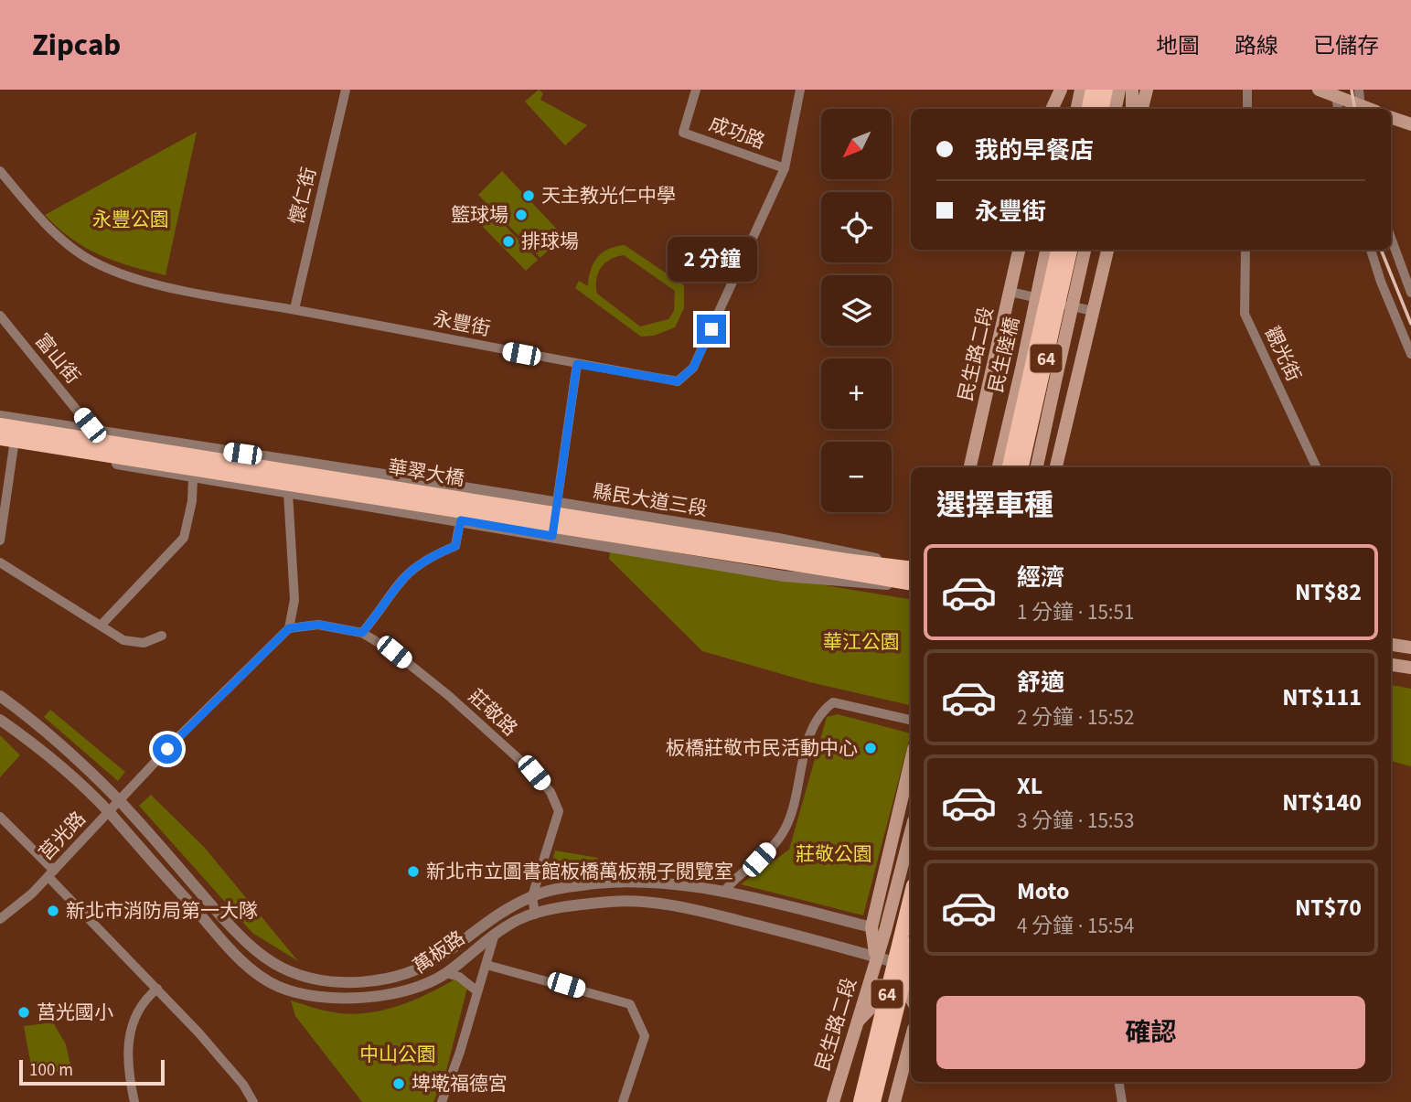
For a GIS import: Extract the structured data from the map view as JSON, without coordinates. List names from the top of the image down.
{
  "streets": {
    "highway": ["64", "華翠大橋"],
    "main road": ["民生路二段", "民生陸橋"],
    "street": [
      "成功路",
      "懷仁街",
      "永豐街",
      "觀光街",
      "富山街",
      "縣民大道三段",
      "莊敬路",
      "莒光路",
      "萬板路"
    ]
  },
  "crossings": [
    ["成功路", "永豐街"],
    ["懷仁街", "永豐街"],
    ["民生路二段", "萬板路"],
    ["富山街", "縣民大道三段"],
    ["莊敬路", "莒光路"],
    ["莊敬路", "萬板路"],
    ["莒光路", "萬板路"]
  ],
  "parks": [
    "永豐公園",
    "華江公園",
    "莊敬公園",
    "中山公園"
  ],
  "places": [
    "天主教光仁中學",
    "籃球場",
    "排球場",
    "板橋莊敬市民活動中心",
    "新北市立圖書館板橋萬板親子閱覽室",
    "新北市消防局第一大隊",
    "莒光國小",
    "埤墘福德宮"
  ],
  "scale_bar": "100 m",
  "north": "bottom left",
  "page": {
    "header": "Zipcab",
    "nav": ["地圖", "路線", "已儲存"],
    "map_buttons": ["+", "−"],
    "banner": ["我的早餐店", "永豐街"],
    "bubble": "2 分鐘",
    "heading": "選擇車種",
    "list": [
      {
        "name": "經濟",
        "note": "1 分鐘 · 15:51",
        "value": "NT$82"
      },
      {
        "name": "舒適",
        "note": "2 分鐘 · 15:52",
        "value": "NT$111"
      },
      {
        "name": "XL",
        "note": "3 分鐘 · 15:53",
        "value": "NT$140"
      },
      {
        "name": "Moto",
        "note": "4 分鐘 · 15:54",
        "value": "NT$70"
      }
    ],
    "buttons": "確認",
    "scale": "100 m"
  }
}
